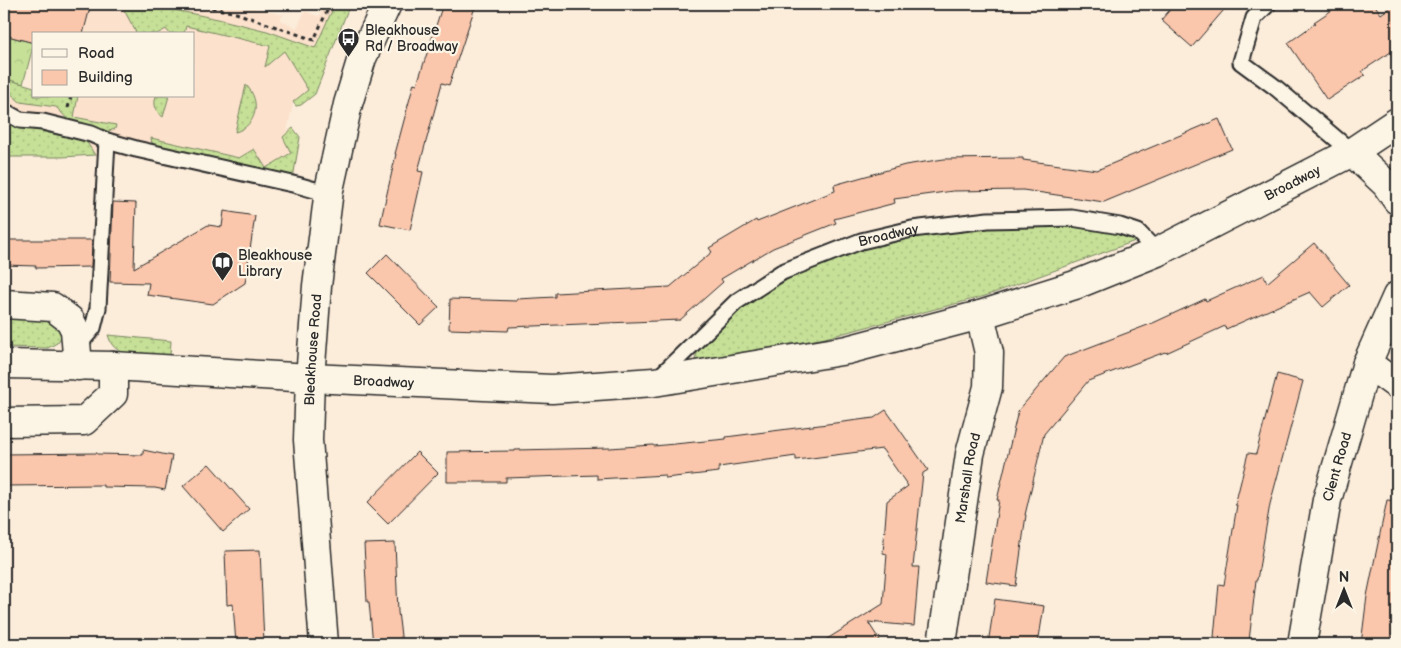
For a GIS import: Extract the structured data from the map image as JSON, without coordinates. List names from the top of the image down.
{
  "streets": {
    "street": [
      "Broadway",
      "Bleakhouse Road",
      "Clent Road",
      "Marshall Road"
    ]
  },
  "crossings": [
    ["Broadway", "Bleakhouse Road"],
    ["Broadway", "Marshall Road"]
  ],
  "places": {
    "bus stop": ["Bleakhouse Rd / Broadway"],
    "library": ["Bleakhouse Library"]
  },
  "legend": ["Road", "Building"],
  "north": "top"
}
